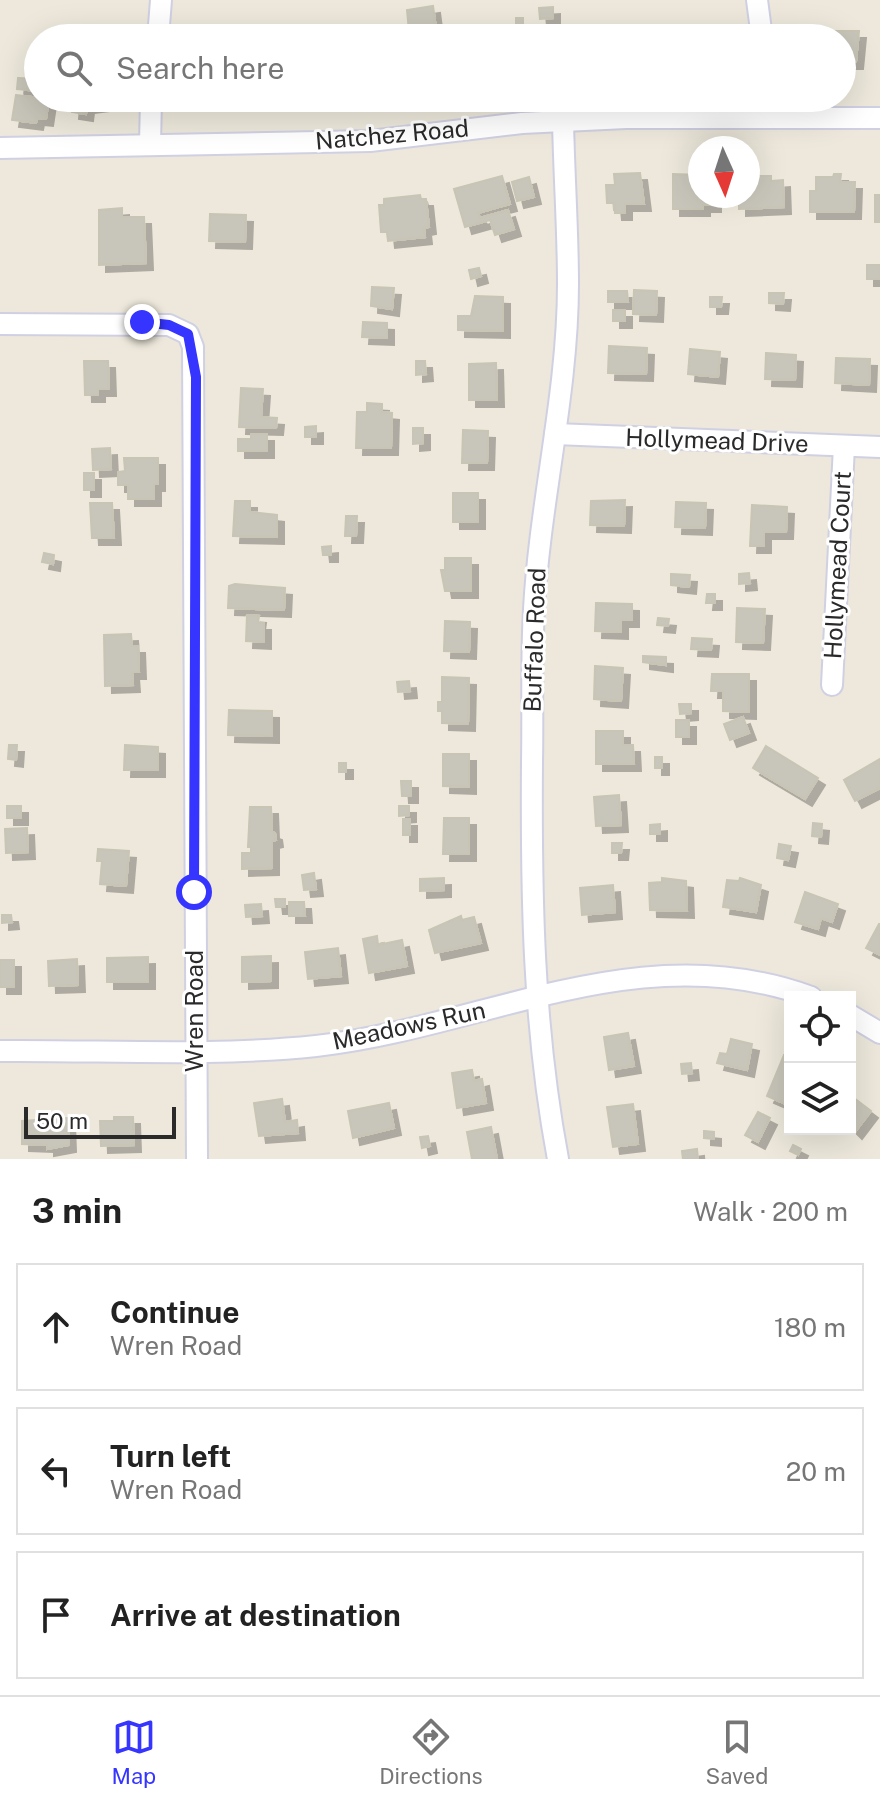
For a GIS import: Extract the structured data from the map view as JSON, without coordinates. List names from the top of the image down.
{
  "streets": {
    "street": [
      "Natchez Road",
      "Hollymead Drive",
      "Hollymead Court",
      "Buffalo Road",
      "Wren Road",
      "Meadows Run"
    ]
  },
  "crossings": [
    ["Natchez Road", "Buffalo Road"],
    ["Hollymead Drive", "Hollymead Court"],
    ["Hollymead Drive", "Buffalo Road"],
    ["Buffalo Road", "Meadows Run"],
    ["Wren Road", "Meadows Run"]
  ],
  "scale_bar": "50 m",
  "north": "bottom",
  "page": {
    "search": "Search here",
    "scale": "50 m",
    "heading": ["3 min", "Walk · 200 m"],
    "list": [
      ["Continue", "Wren Road", "180 m"],
      ["Turn left", "Wren Road", "20 m"],
      "Arrive at destination"
    ],
    "nav": ["Map", "Directions", "Saved"]
  }
}
